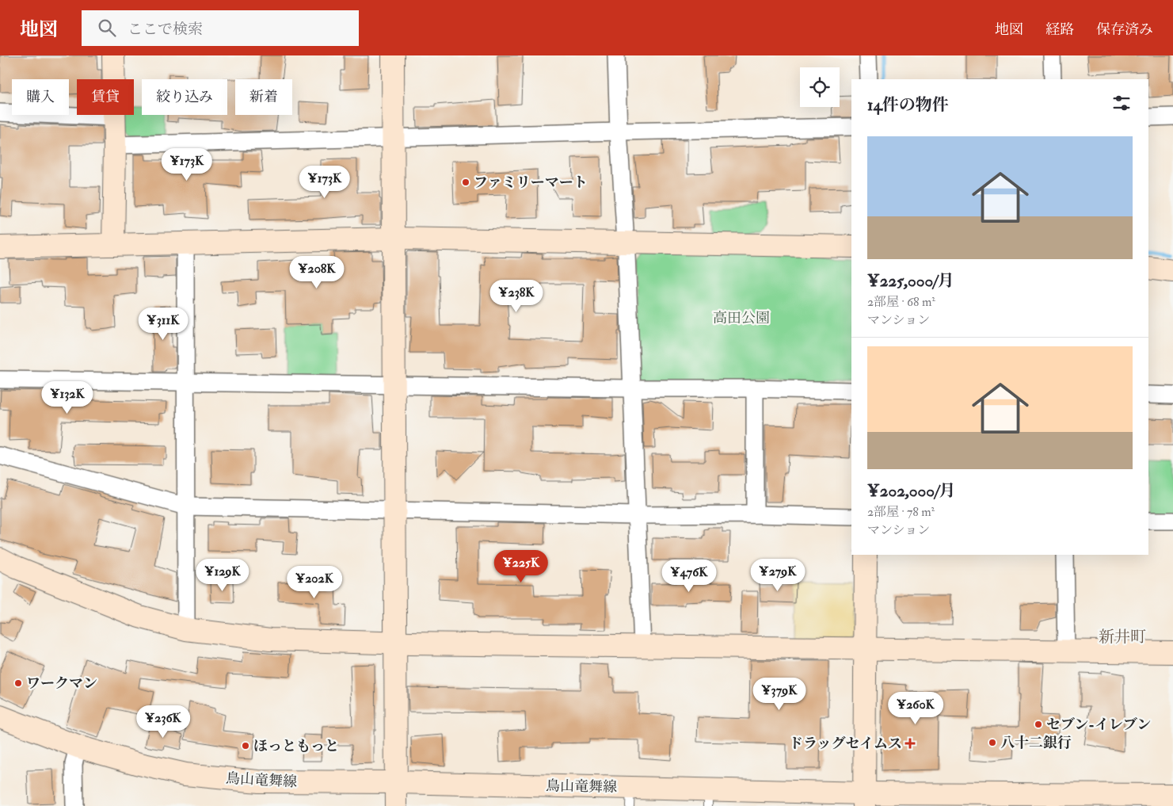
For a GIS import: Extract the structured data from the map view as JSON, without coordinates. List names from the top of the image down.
{
  "streets": {
    "street": ["鳥山竜舞線"]
  },
  "districts": ["新井町"],
  "parks": ["高田公園"],
  "places": {
    "other": [
      "ファミリーマート",
      "ワークマン",
      "セブン-イレブン",
      "八十二銀行",
      "ほっともっと"
    ],
    "health": ["ドラッグセイムス"]
  },
  "page": {
    "header": "地図",
    "search": "ここで検索",
    "nav": ["地図", "経路", "保存済み"],
    "chip": [
      "購入",
      "賃貸",
      "絞り込み",
      "新着"
    ],
    "heading": "14件の物件",
    "list": [
      {
        "name": "¥225,000/月",
        "note": "2部屋 · 68 m² · マンション"
      },
      {
        "name": "¥202,000/月",
        "note": "2部屋 · 78 m² · マンション"
      }
    ],
    "price": [
      "¥173K",
      "¥173K",
      "¥208K",
      "¥238K",
      "¥311K",
      "¥132K",
      "¥225K",
      "¥129K",
      "¥279K",
      "¥476K",
      "¥202K",
      "¥379K",
      "¥260K",
      "¥236K"
    ]
  }
}
